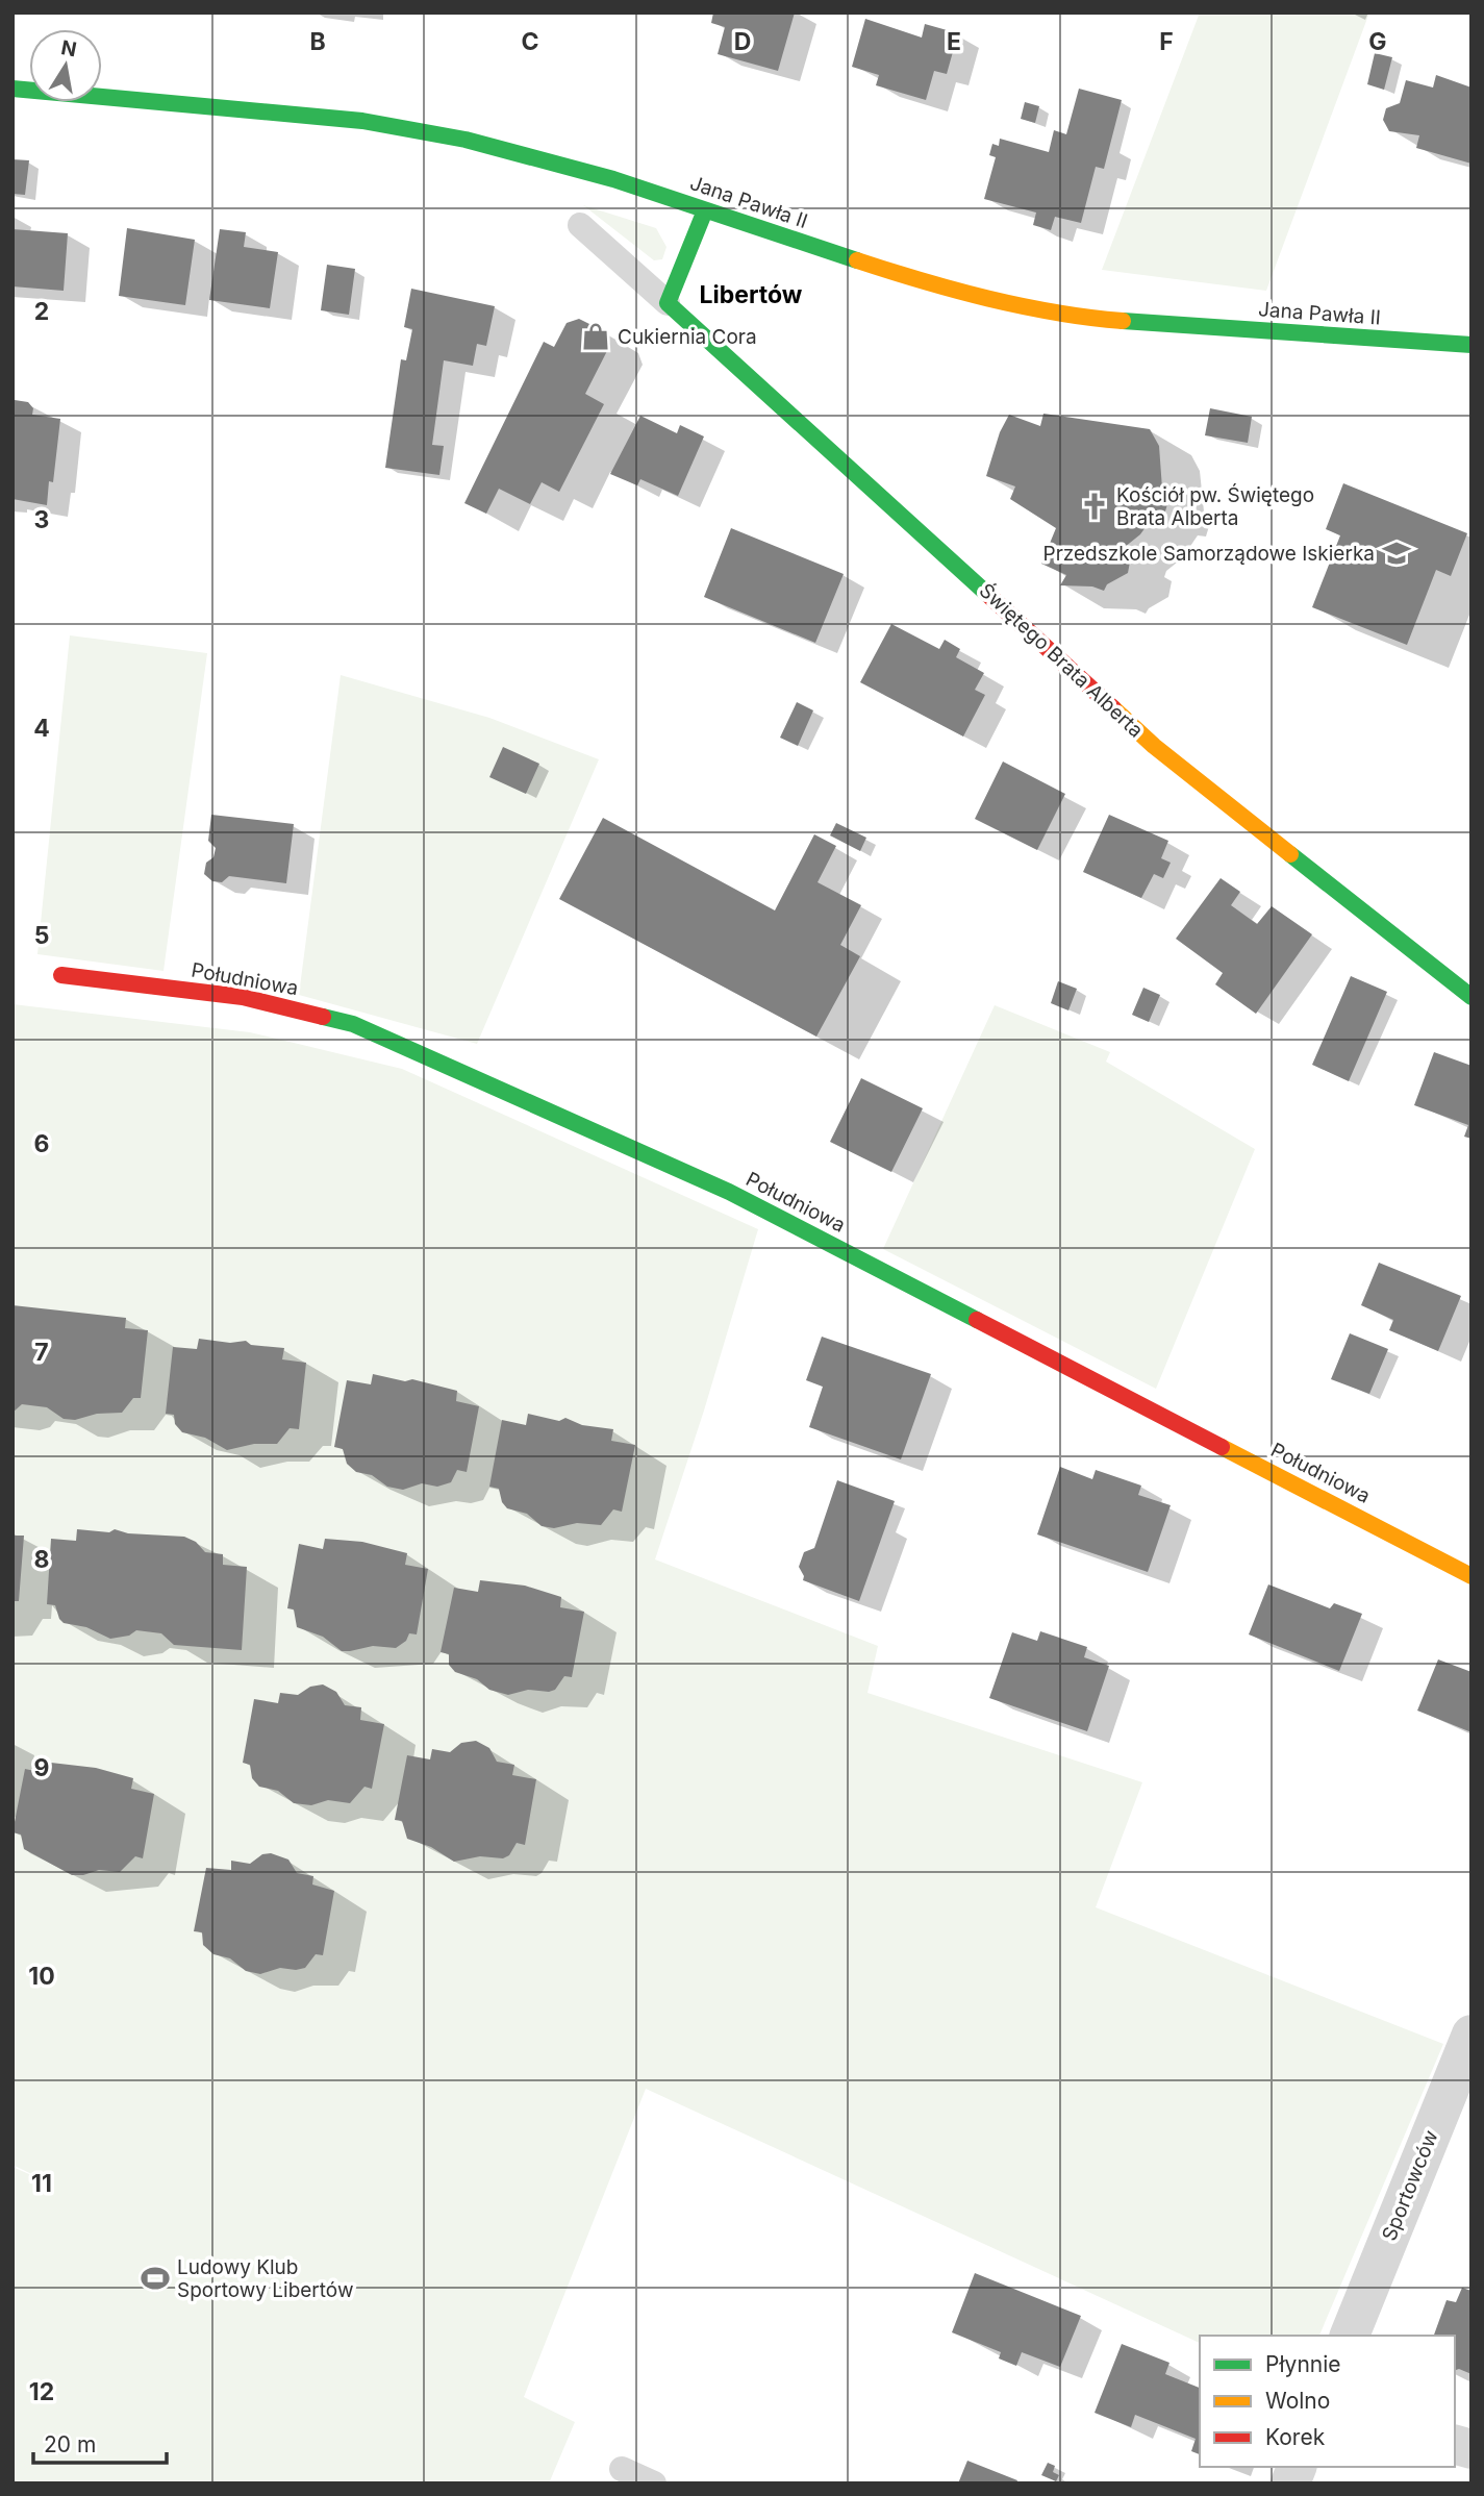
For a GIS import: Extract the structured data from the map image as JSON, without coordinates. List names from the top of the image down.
{
  "streets": {
    "street": [
      "Jana Pawła II",
      "Świętego Brata Alberta",
      "Południowa",
      "Sportowców"
    ]
  },
  "districts": ["Libertów"],
  "places": {
    "shop": ["Cukiernia Cora"],
    "church": ["Kościół pw. Świętego Brata Alberta"],
    "school or university": ["Przedszkole Samorządowe Iskierka"],
    "sports": ["Ludowy Klub Sportowy Libertów"]
  },
  "legend": ["Płynnie", "Wolno", "Korek"],
  "scale_bar": "20 m",
  "north": "top",
  "grid": {
    "columns": [
      "B",
      "C",
      "D",
      "E",
      "F",
      "G"
    ],
    "rows": [
      "2",
      "3",
      "4",
      "5",
      "6",
      "7",
      "8",
      "9",
      "10",
      "11",
      "12"
    ]
  }
}
